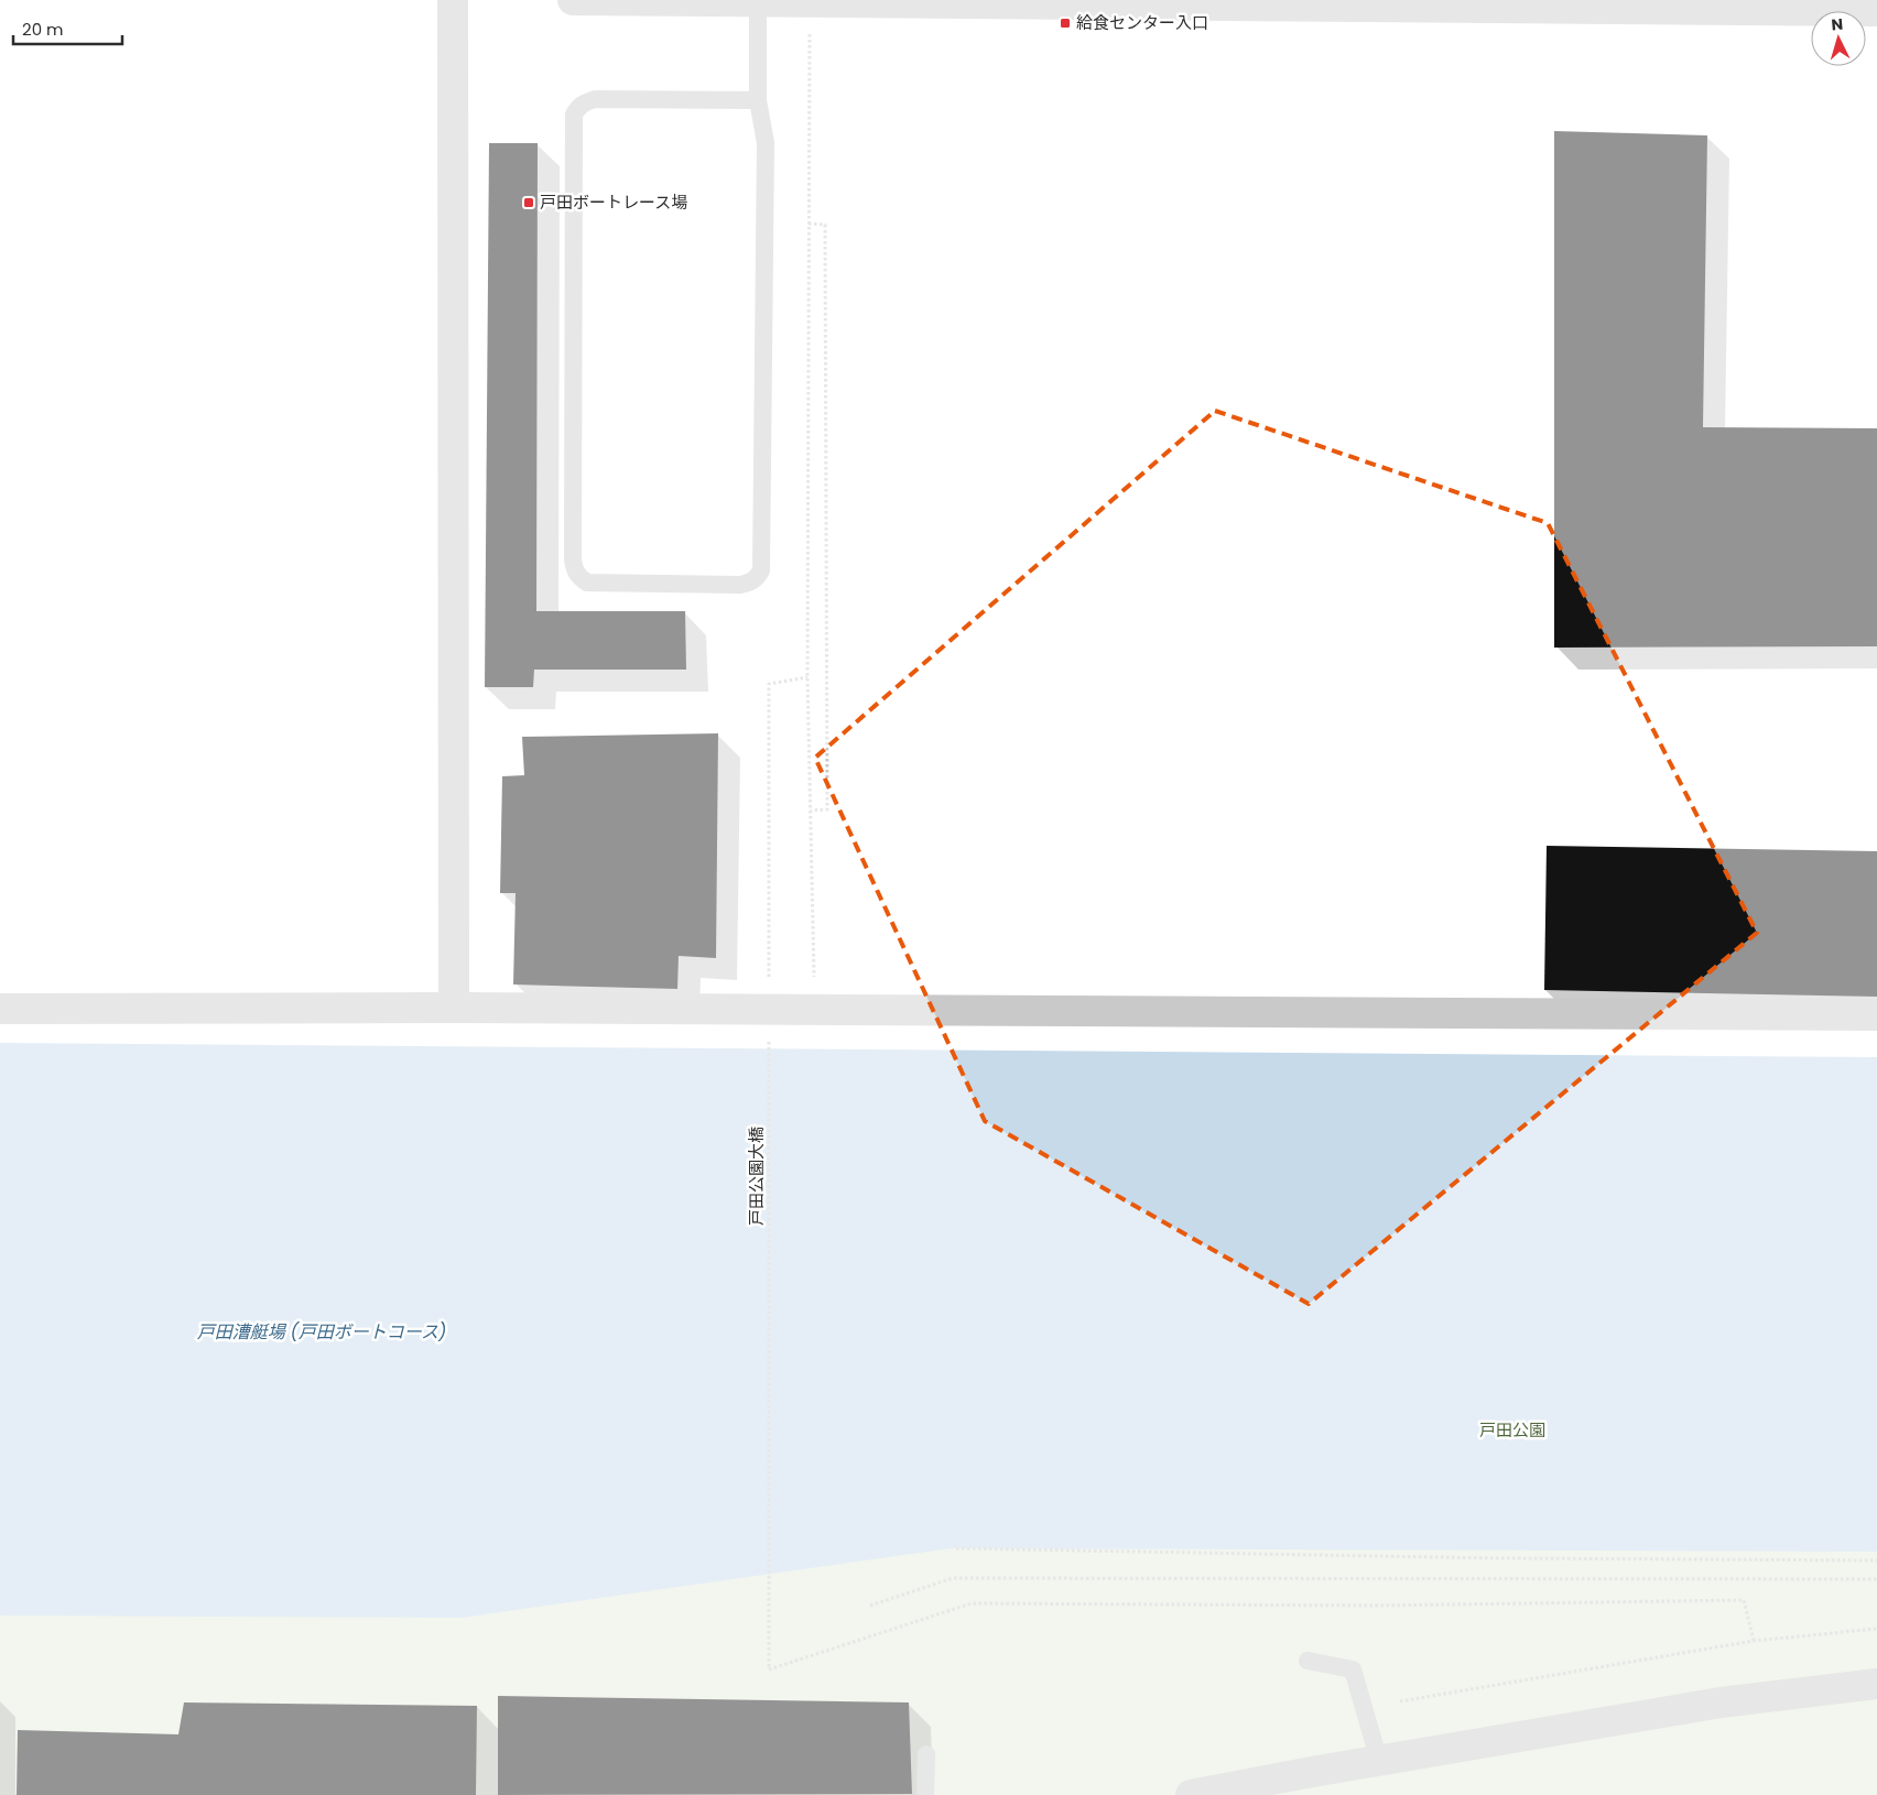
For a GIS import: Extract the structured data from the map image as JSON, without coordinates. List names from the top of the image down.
{
  "streets": {
    "path": ["戸田公園大橋"]
  },
  "water": ["戸田漕艇場 (戸田ボートコース)"],
  "parks": ["戸田公園"],
  "places": {
    "transit": ["給食センター入口", "戸田ボートレース場"]
  },
  "scale_bar": "20 m",
  "north": "top"
}
